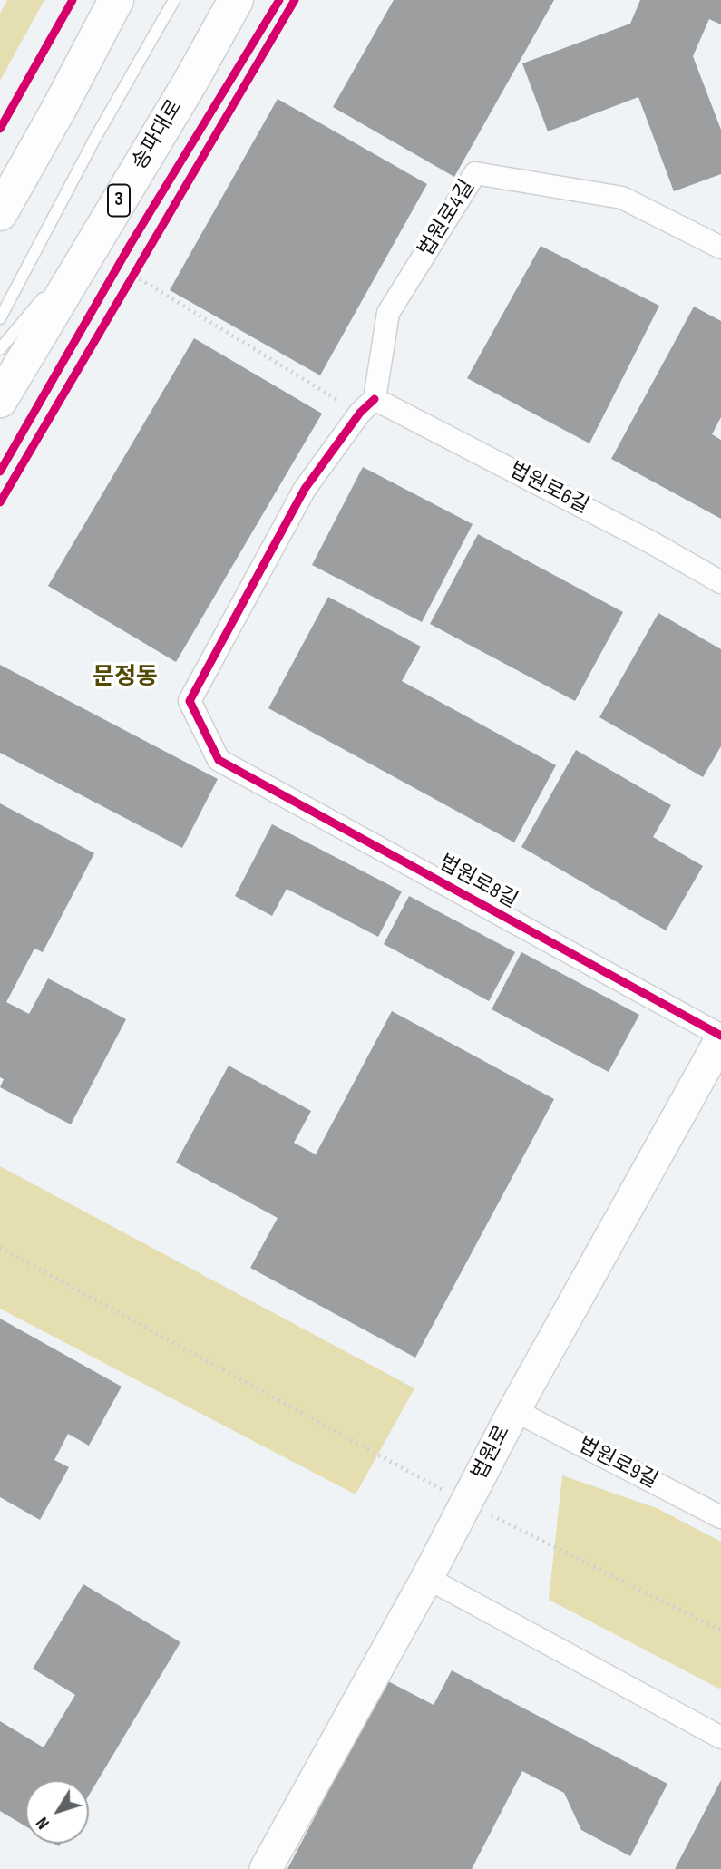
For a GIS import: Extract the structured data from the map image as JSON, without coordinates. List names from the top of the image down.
{
  "streets": {
    "main road": ["송파대로", "3"],
    "street": [
      "법원로4길",
      "법원로6길",
      "법원로8길",
      "법원로",
      "법원로9길"
    ]
  },
  "crossings": [
    ["법원로4길", "법원로6길"],
    ["법원로4길", "법원로8길"],
    ["법원로6길", "법원로8길"],
    ["법원로8길", "법원로"],
    ["법원로", "법원로9길"]
  ],
  "districts": ["문정동"],
  "north": "bottom left"
}
